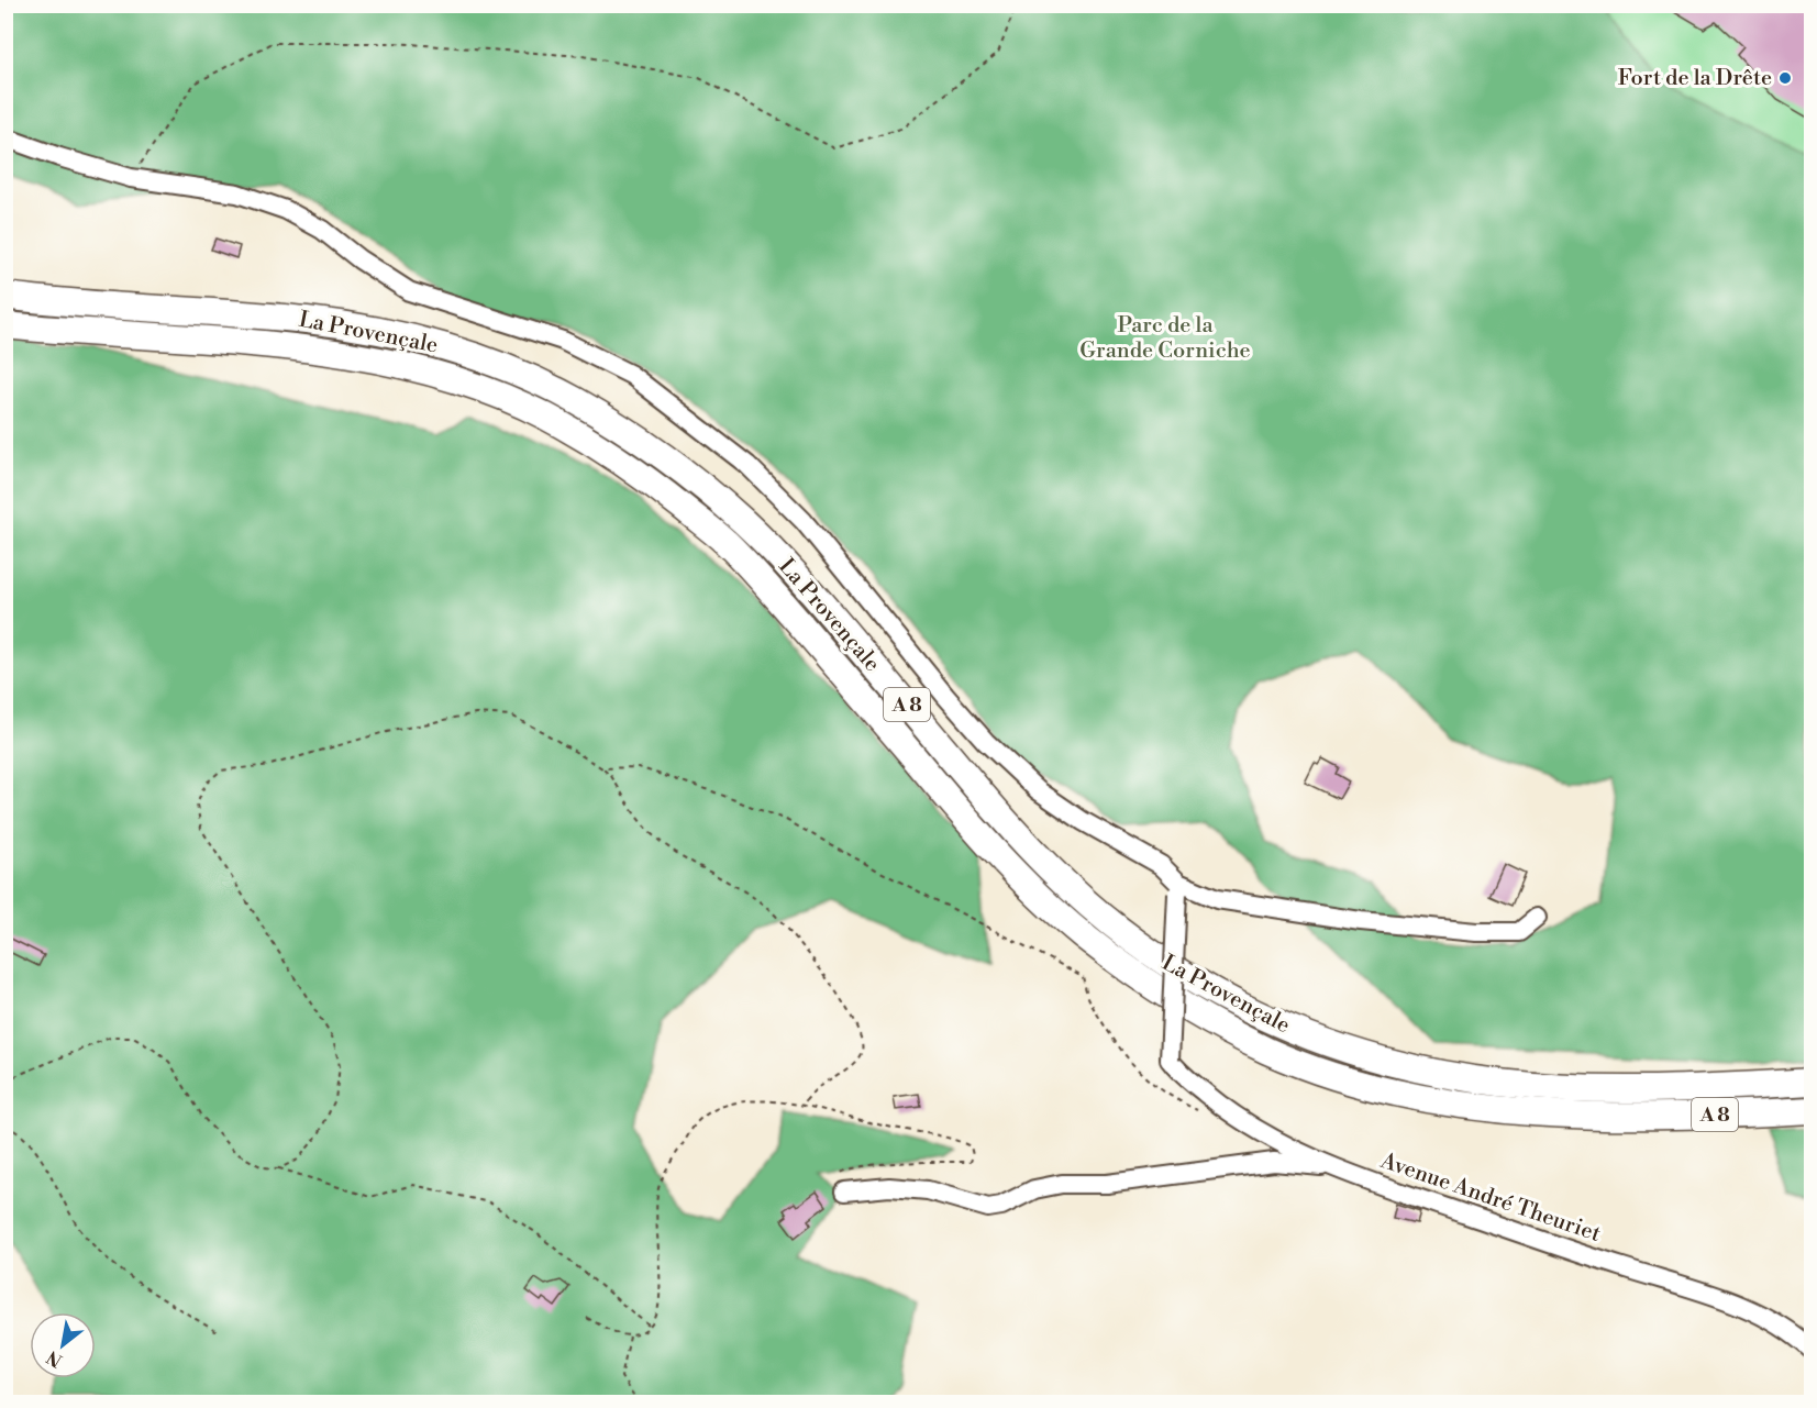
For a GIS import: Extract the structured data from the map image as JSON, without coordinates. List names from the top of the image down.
{
  "streets": {
    "highway": ["La Provençale", "A 8"],
    "street": ["Avenue André Theuriet"]
  },
  "parks": ["Parc de la Grande Corniche"],
  "places": ["Fort de la Drête"],
  "north": "bottom left"
}
